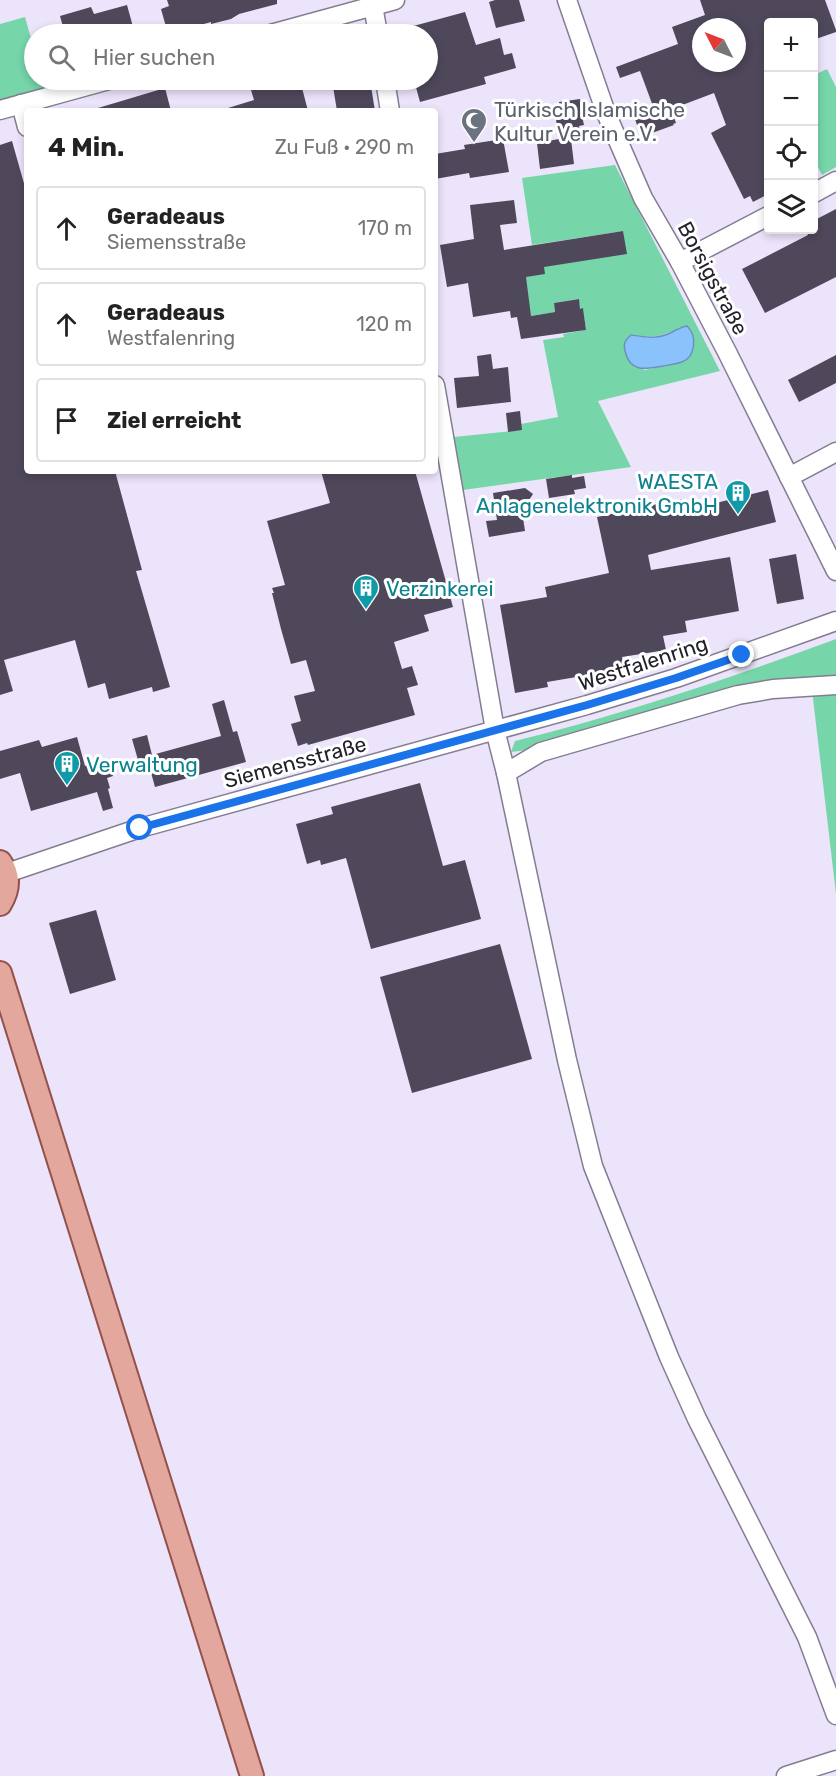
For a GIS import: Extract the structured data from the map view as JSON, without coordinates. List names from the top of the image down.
{
  "streets": {
    "street": ["Borsigstraße", "Westfalenring", "Siemensstraße"]
  },
  "crossings": [
    ["Westfalenring", "Siemensstraße"]
  ],
  "places": {
    "mosque": ["Türkisch Islamische Kultur Verein e.V."],
    "building": ["WAESTA Anlagenelektronik GmbH", "Verzinkerei", "Verwaltung"]
  },
  "north": "top left",
  "page": {
    "map_buttons": ["+", "−"],
    "search": "Hier suchen",
    "heading": ["4 Min.", "Zu Fuß · 290 m"],
    "list": [
      ["Geradeaus", "Siemensstraße", "170 m"],
      ["Geradeaus", "Westfalenring", "120 m"],
      "Ziel erreicht"
    ]
  }
}
